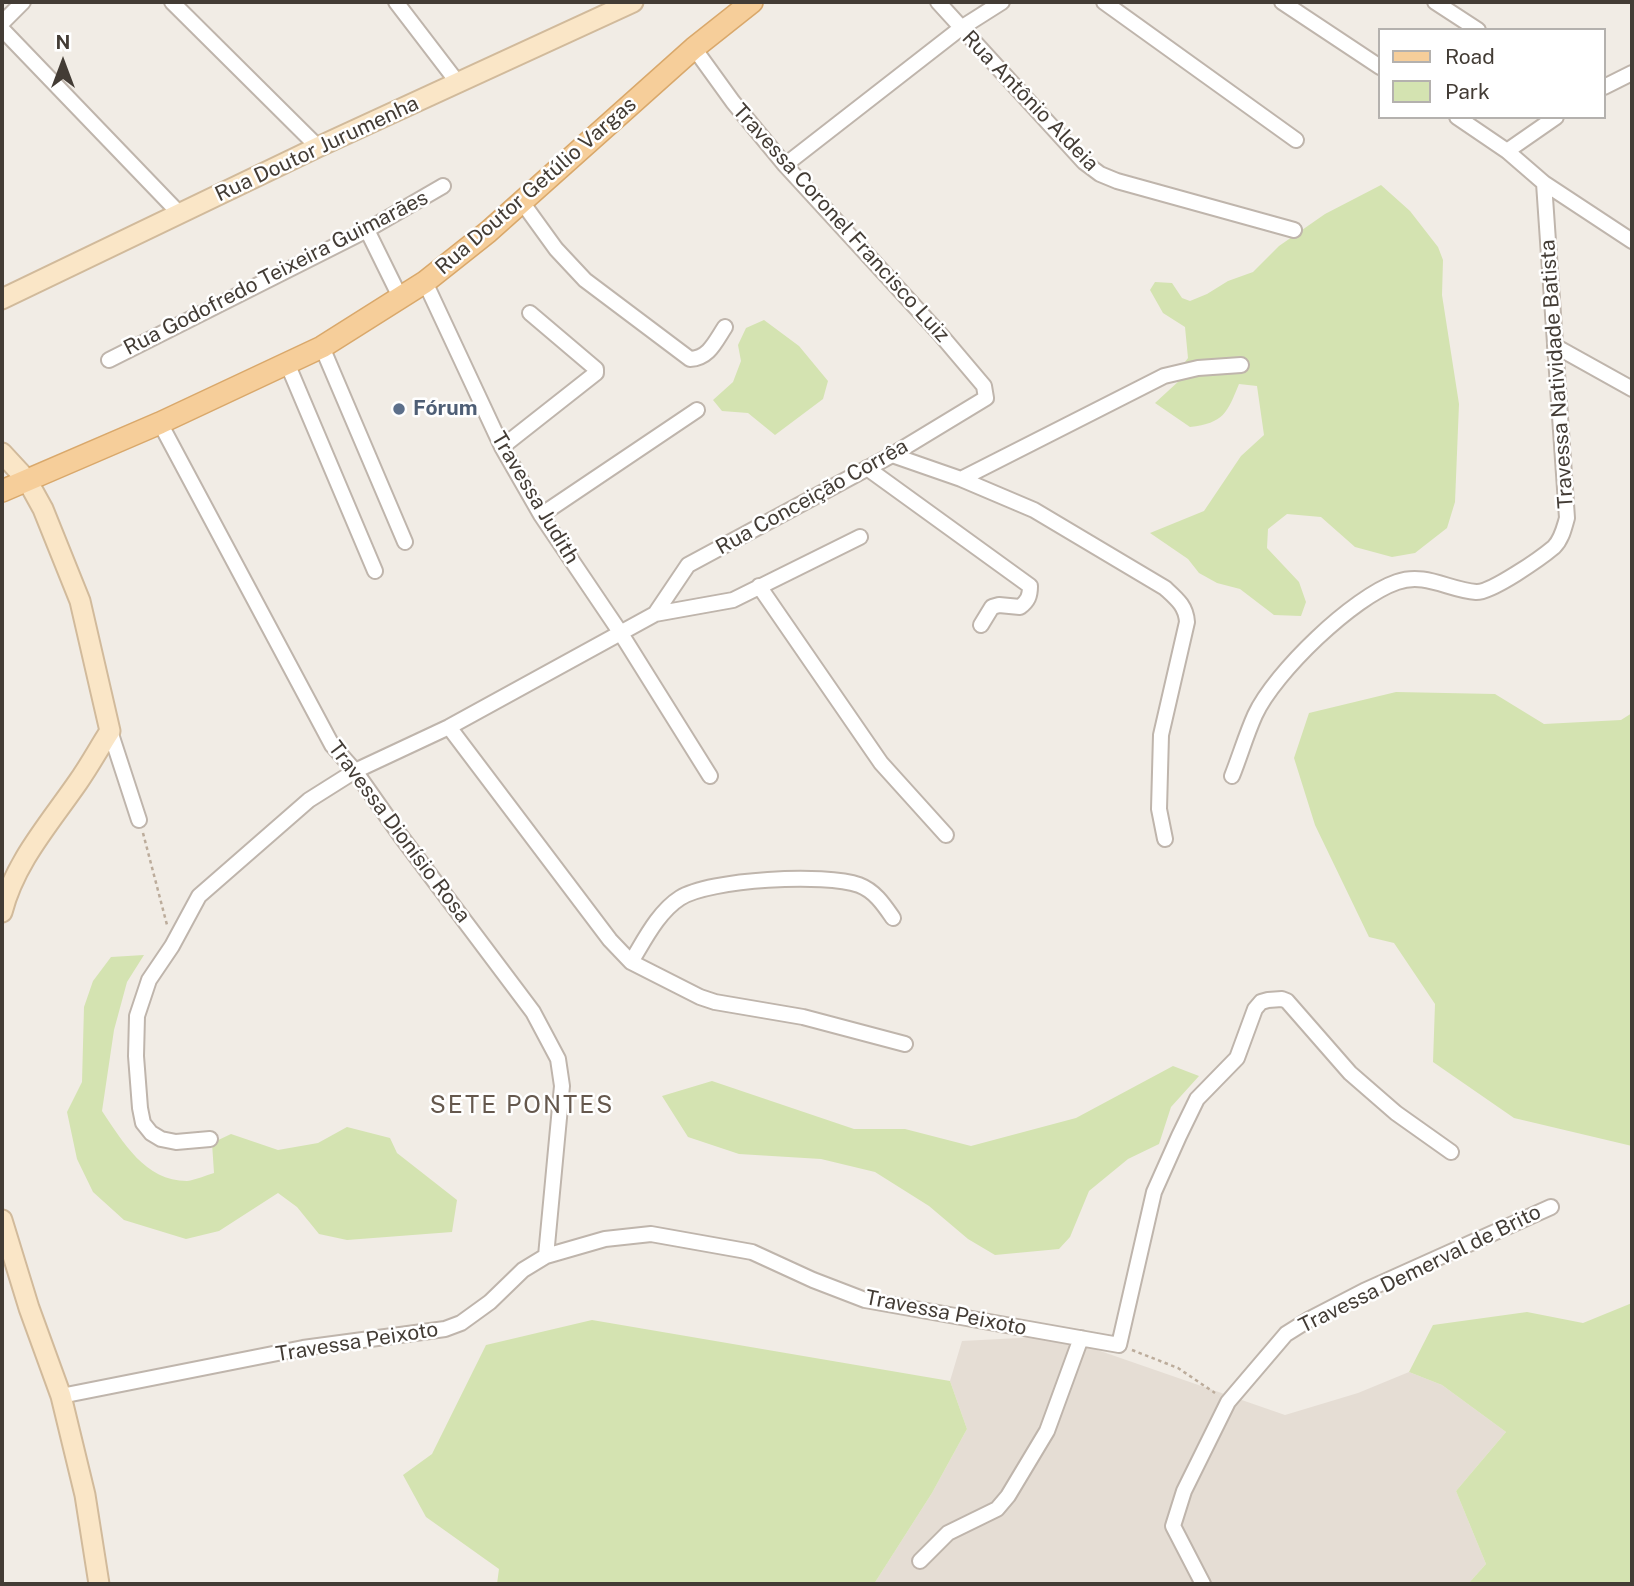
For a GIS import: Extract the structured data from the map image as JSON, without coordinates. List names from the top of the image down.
{
  "streets": {
    "main road": ["Rua Doutor Getúlio Vargas"],
    "street": [
      "Rua Antônio Aldeia",
      "Rua Doutor Jurumenha",
      "Travessa Coronel Francisco Luiz",
      "Rua Godofredo Teixeira Guimarães",
      "Travessa Natividade Batista",
      "Rua Conceição Corrêa",
      "Travessa Judith",
      "Travessa Dionísio Rosa",
      "Travessa Demerval de Brito",
      "Travessa Peixoto"
    ]
  },
  "crossings": [
    ["Rua Doutor Getúlio Vargas", "Travessa Coronel Francisco Luiz"],
    ["Rua Doutor Getúlio Vargas", "Travessa Judith"],
    ["Rua Doutor Getúlio Vargas", "Travessa Dionísio Rosa"],
    ["Travessa Coronel Francisco Luiz", "Rua Conceição Corrêa"],
    ["Rua Conceição Corrêa", "Travessa Judith"],
    ["Rua Conceição Corrêa", "Travessa Dionísio Rosa"],
    ["Travessa Dionísio Rosa", "Travessa Peixoto"]
  ],
  "districts": ["SETE PONTES"],
  "places": ["Fórum"],
  "legend": ["Road", "Park"],
  "north": "top"
}
